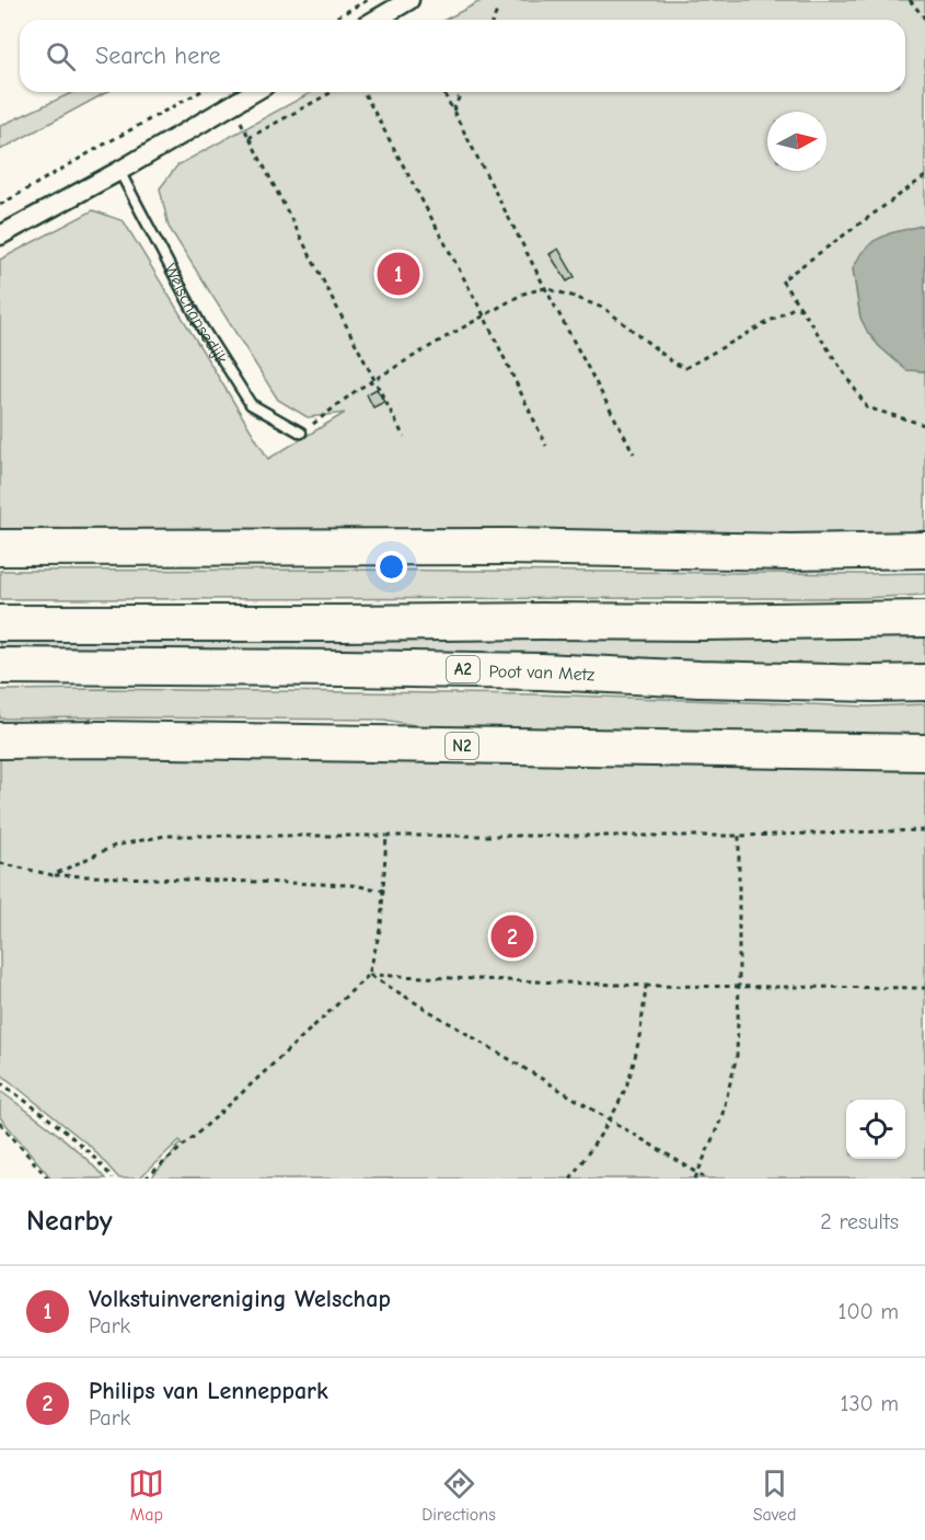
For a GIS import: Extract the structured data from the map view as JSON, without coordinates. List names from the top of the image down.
{
  "streets": {
    "highway": ["A2", "Poot van Metz", "N2"],
    "lane": ["Welschapsedijk"]
  },
  "north": "right",
  "page": {
    "search": "Search here",
    "pins": ["1", "2"],
    "heading": ["Nearby", "2 results"],
    "list": [
      {
        "mark": "1",
        "name": "Volkstuinvereniging Welschap",
        "note": "Park",
        "value": "100 m"
      },
      {
        "mark": "2",
        "name": "Philips van Lenneppark",
        "note": "Park",
        "value": "130 m"
      }
    ],
    "nav": ["Map", "Directions", "Saved"]
  }
}
